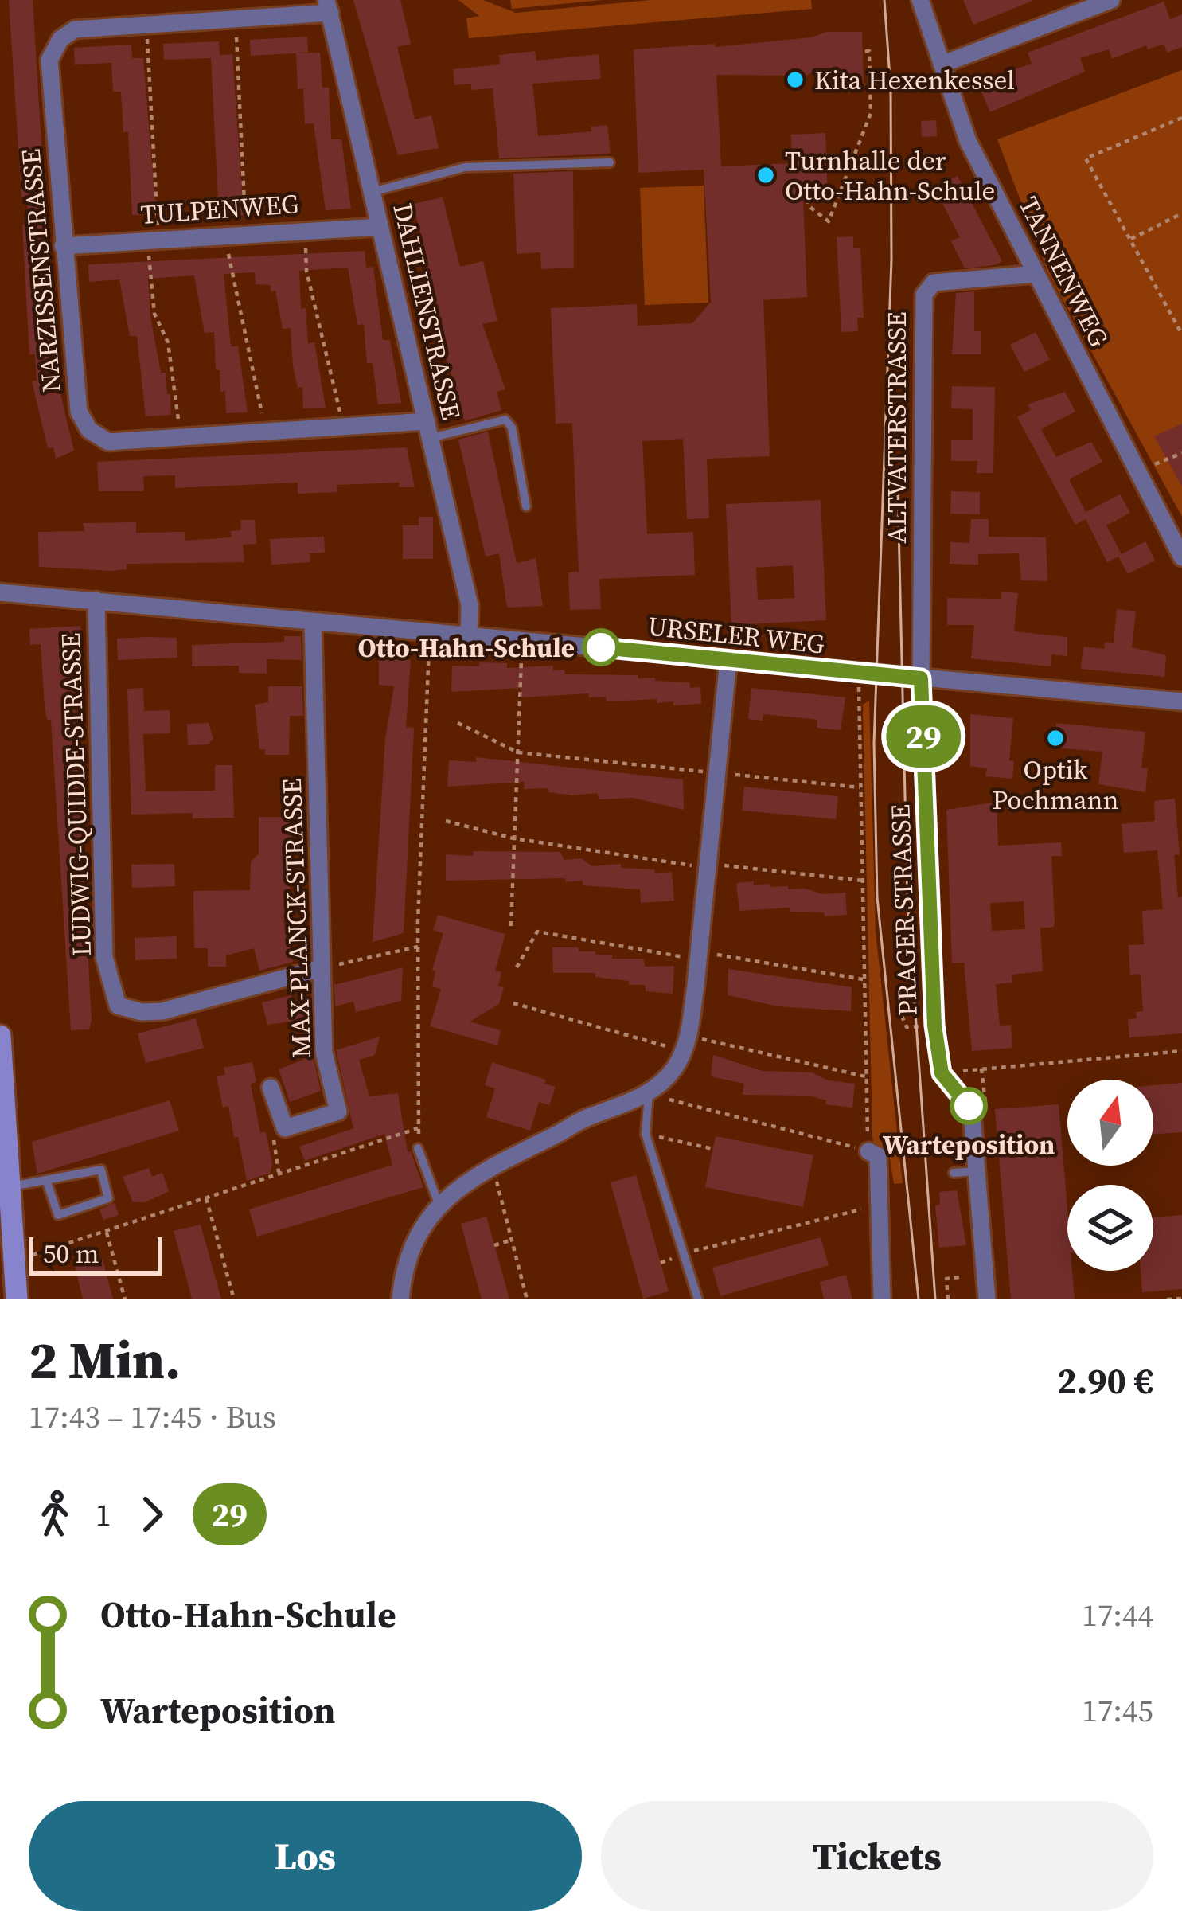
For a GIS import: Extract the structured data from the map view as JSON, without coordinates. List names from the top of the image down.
{
  "streets": {
    "street": [
      "TULPENWEG",
      "NARZISSENSTRASSE",
      "TANNENWEG",
      "DAHLIENSTRASSE",
      "ALTVATERSTRASSE",
      "URSELER WEG",
      "LUDWIG-QUIDDE-STRASSE",
      "PRAGER STRASSE",
      "MAX-PLANCK-STRASSE"
    ]
  },
  "crossings": [
    ["TULPENWEG", "NARZISSENSTRASSE"],
    ["TULPENWEG", "DAHLIENSTRASSE"],
    ["NARZISSENSTRASSE", "DAHLIENSTRASSE"],
    ["TANNENWEG", "ALTVATERSTRASSE"],
    ["DAHLIENSTRASSE", "URSELER WEG"],
    ["ALTVATERSTRASSE", "URSELER WEG"],
    ["ALTVATERSTRASSE", "PRAGER STRASSE"],
    ["URSELER WEG", "LUDWIG-QUIDDE-STRASSE"],
    ["URSELER WEG", "PRAGER STRASSE"],
    ["URSELER WEG", "MAX-PLANCK-STRASSE"],
    ["LUDWIG-QUIDDE-STRASSE", "MAX-PLANCK-STRASSE"]
  ],
  "places": [
    "Kita Hexenkessel",
    "Turnhalle der Otto-Hahn-Schule",
    "Otto-Hahn-Schule",
    "Optik Pochmann",
    "Warteposition"
  ],
  "lines": ["bus line 29"],
  "scale_bar": "50 m",
  "north": "top",
  "page": {
    "on_map": "29",
    "scale": "50 m",
    "heading": ["2 Min.", "17:43 – 17:45 · Bus", "2.90 €"],
    "legs": ["1", "29"],
    "list": [
      {
        "name": "Otto-Hahn-Schule",
        "value": "17:44"
      },
      {
        "name": "Warteposition",
        "value": "17:45"
      }
    ],
    "buttons": ["Los", "Tickets"]
  }
}
